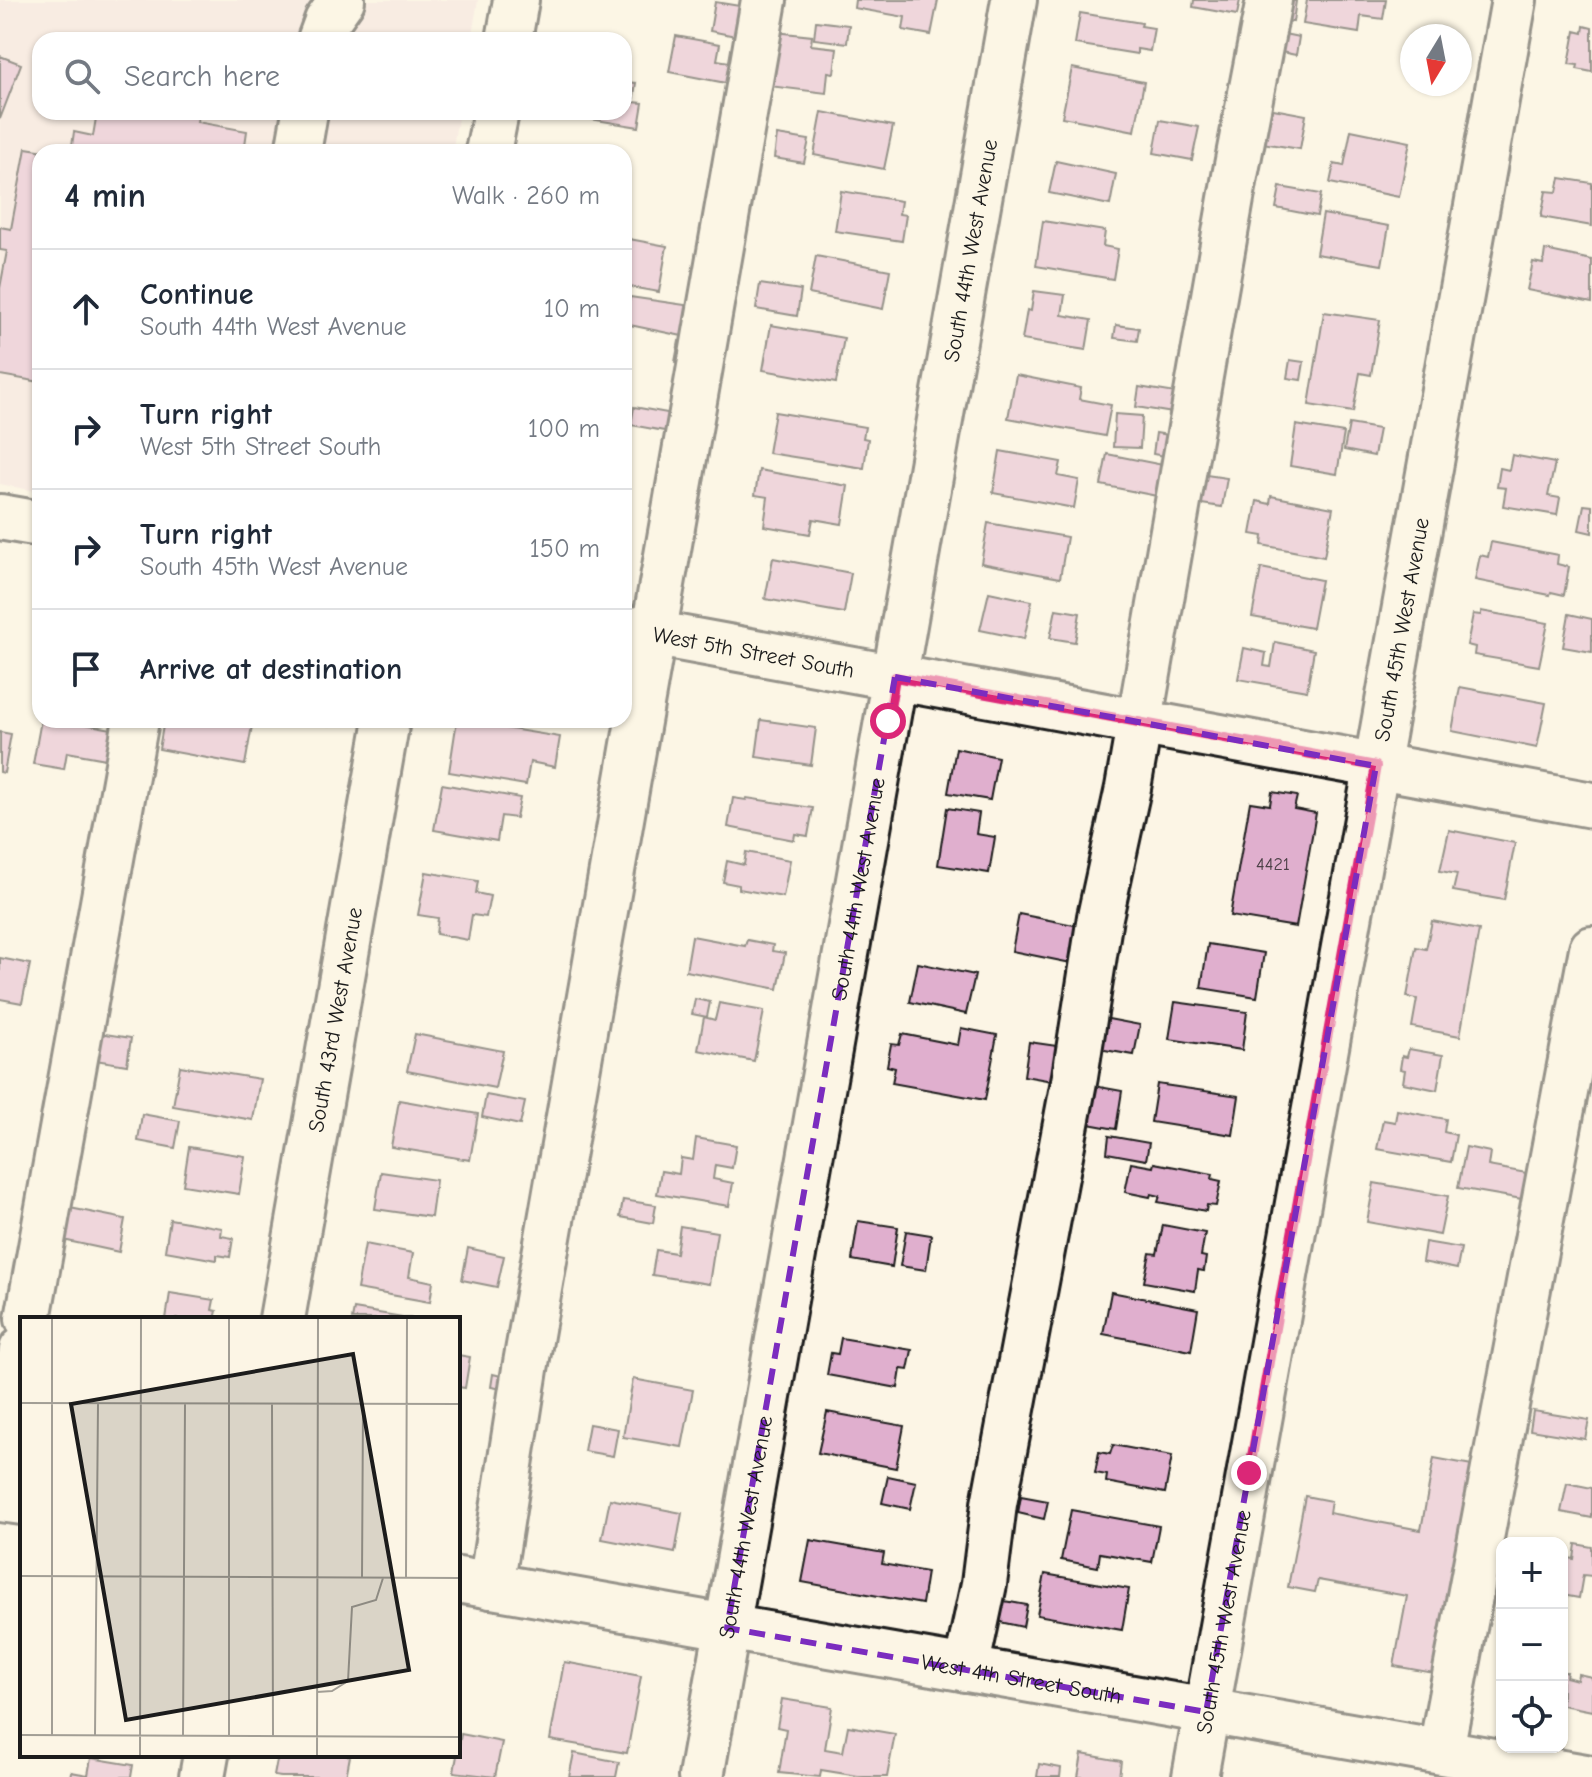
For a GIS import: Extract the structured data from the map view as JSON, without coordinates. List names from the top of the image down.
{
  "streets": {
    "street": [
      "South 44th West Avenue",
      "South 45th West Avenue",
      "West 5th Street South",
      "South 43rd West Avenue",
      "West 4th Street South"
    ]
  },
  "crossings": [
    ["South 44th West Avenue", "West 5th Street South"],
    ["South 44th West Avenue", "West 4th Street South"],
    ["South 45th West Avenue", "West 5th Street South"],
    ["South 45th West Avenue", "West 4th Street South"]
  ],
  "house_numbers": ["4421"],
  "north": "bottom",
  "page": {
    "search": "Search here",
    "heading": ["4 min", "Walk · 260 m"],
    "list": [
      ["Continue", "South 44th West Avenue", "10 m"],
      ["Turn right", "West 5th Street South", "100 m"],
      ["Turn right", "South 45th West Avenue", "150 m"],
      "Arrive at destination"
    ],
    "map_buttons": ["+", "−"]
  }
}
